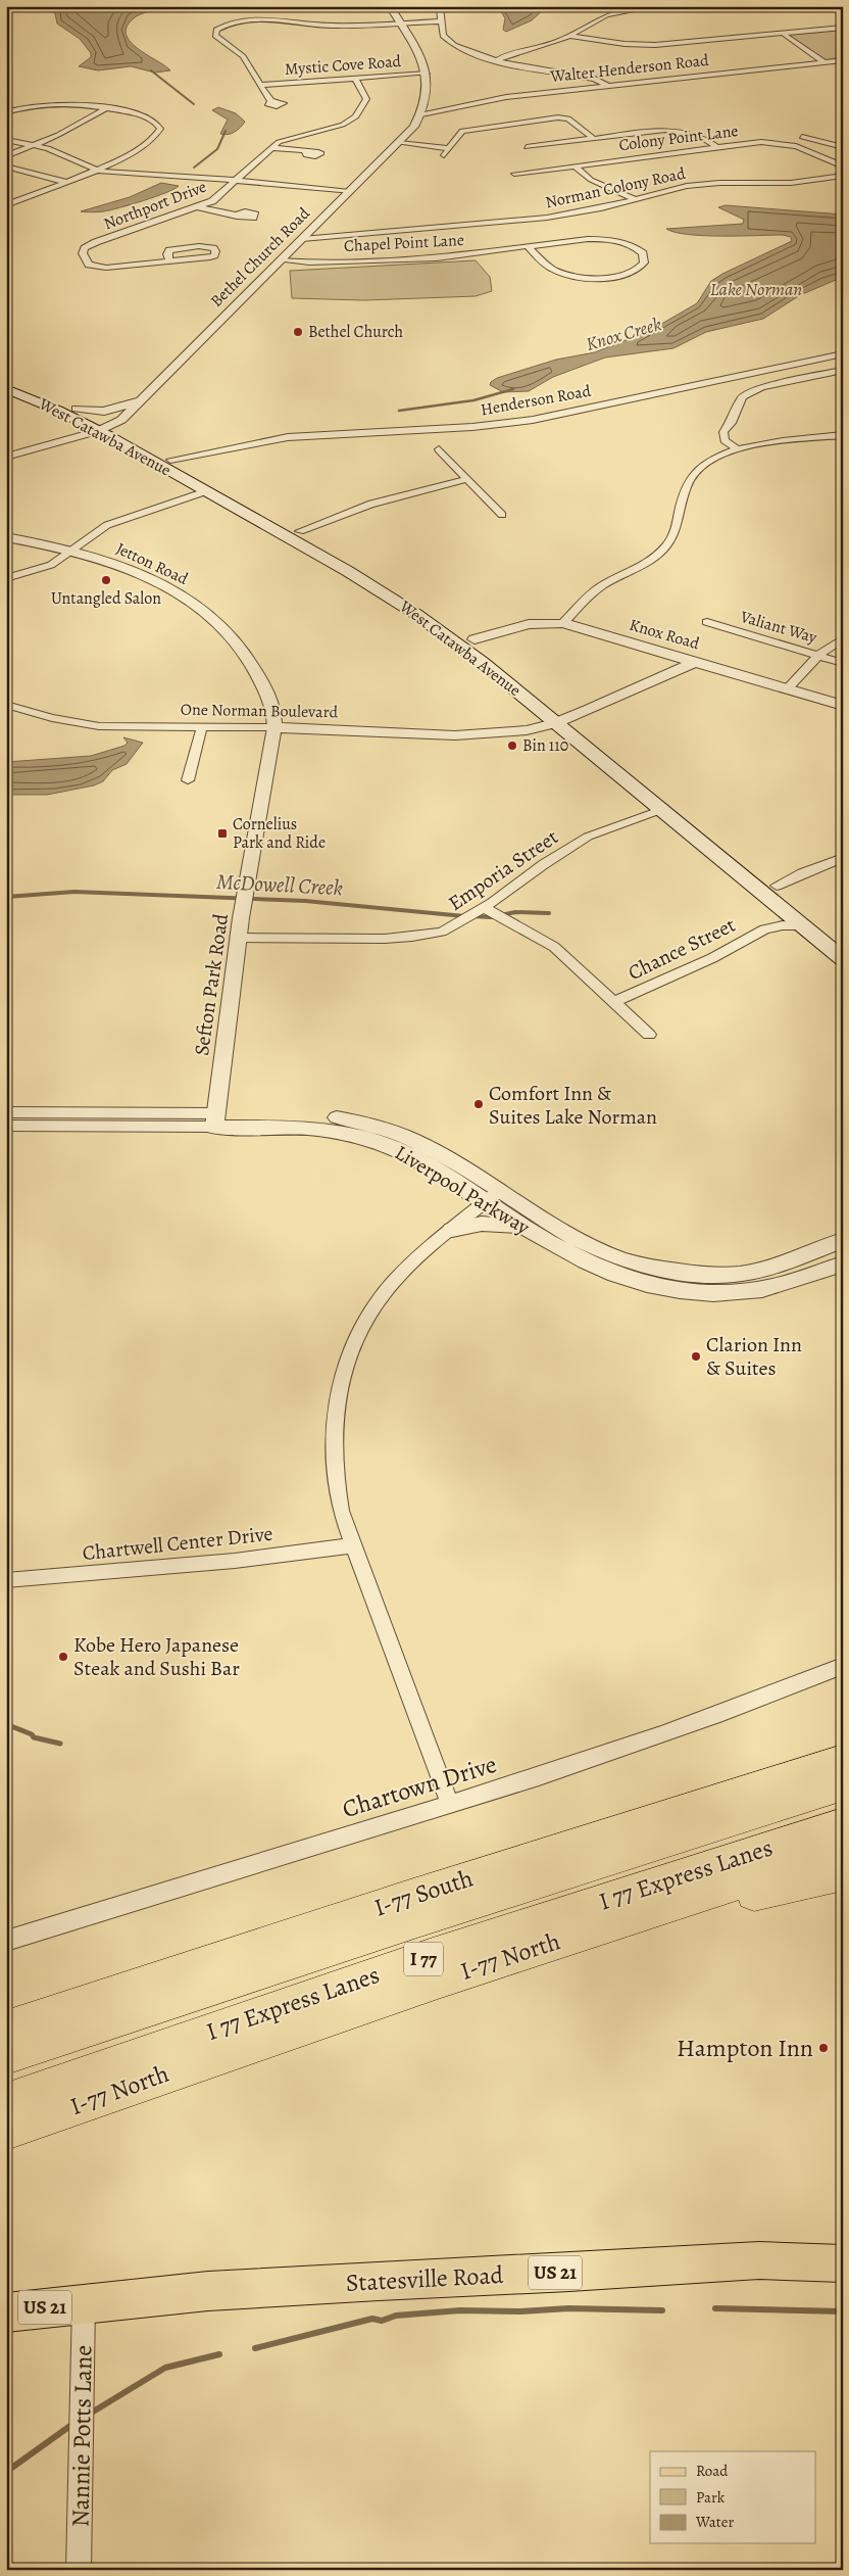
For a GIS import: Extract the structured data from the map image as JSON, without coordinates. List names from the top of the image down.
{
  "streets": {
    "highway": [
      "I 77 Express Lanes",
      "I-77 South",
      "I-77 North",
      "I 77"
    ],
    "main road": ["West Catawba Avenue", "US 21", "Statesville Road"],
    "street": [
      "Mystic Cove Road",
      "Walter Henderson Road",
      "Colony Point Lane",
      "Norman Colony Road",
      "Northport Drive",
      "Chapel Point Lane",
      "Bethel Church Road",
      "Henderson Road",
      "Jetton Road",
      "Valiant Way",
      "Knox Road",
      "One Norman Boulevard",
      "Emporia Street",
      "Chance Street",
      "Sefton Park Road",
      "Liverpool Parkway",
      "Chartwell Center Drive",
      "Chartown Drive",
      "Nannie Potts Lane"
    ]
  },
  "crossings": [
    ["Mystic Cove Road", "Northport Drive"],
    ["Mystic Cove Road", "Bethel Church Road"],
    ["Walter Henderson Road", "Bethel Church Road"],
    ["Norman Colony Road", "Bethel Church Road"],
    ["Chapel Point Lane", "Bethel Church Road"],
    ["Bethel Church Road", "West Catawba Avenue"],
    ["Henderson Road", "West Catawba Avenue"],
    ["West Catawba Avenue", "Knox Road"],
    ["West Catawba Avenue", "One Norman Boulevard"],
    ["West Catawba Avenue", "Emporia Street"],
    ["West Catawba Avenue", "Chance Street"],
    ["Jetton Road", "One Norman Boulevard"],
    ["Jetton Road", "Sefton Park Road"],
    ["Knox Road", "One Norman Boulevard"],
    ["One Norman Boulevard", "Sefton Park Road"],
    ["Emporia Street", "Sefton Park Road"],
    ["Sefton Park Road", "Liverpool Parkway"],
    ["Statesville Road", "Nannie Potts Lane"]
  ],
  "water": ["Lake Norman", "Knox Creek", "McDowell Creek"],
  "places": {
    "other": [
      "Bethel Church",
      "Untangled Salon",
      "Bin 110",
      "Comfort Inn & Suites Lake Norman",
      "Clarion Inn & Suites",
      "Kobe Hero Japanese Steak and Sushi Bar",
      "Hampton Inn"
    ],
    "transit": ["Cornelius Park and Ride"]
  },
  "legend": ["Road", "Park", "Water"]
}
